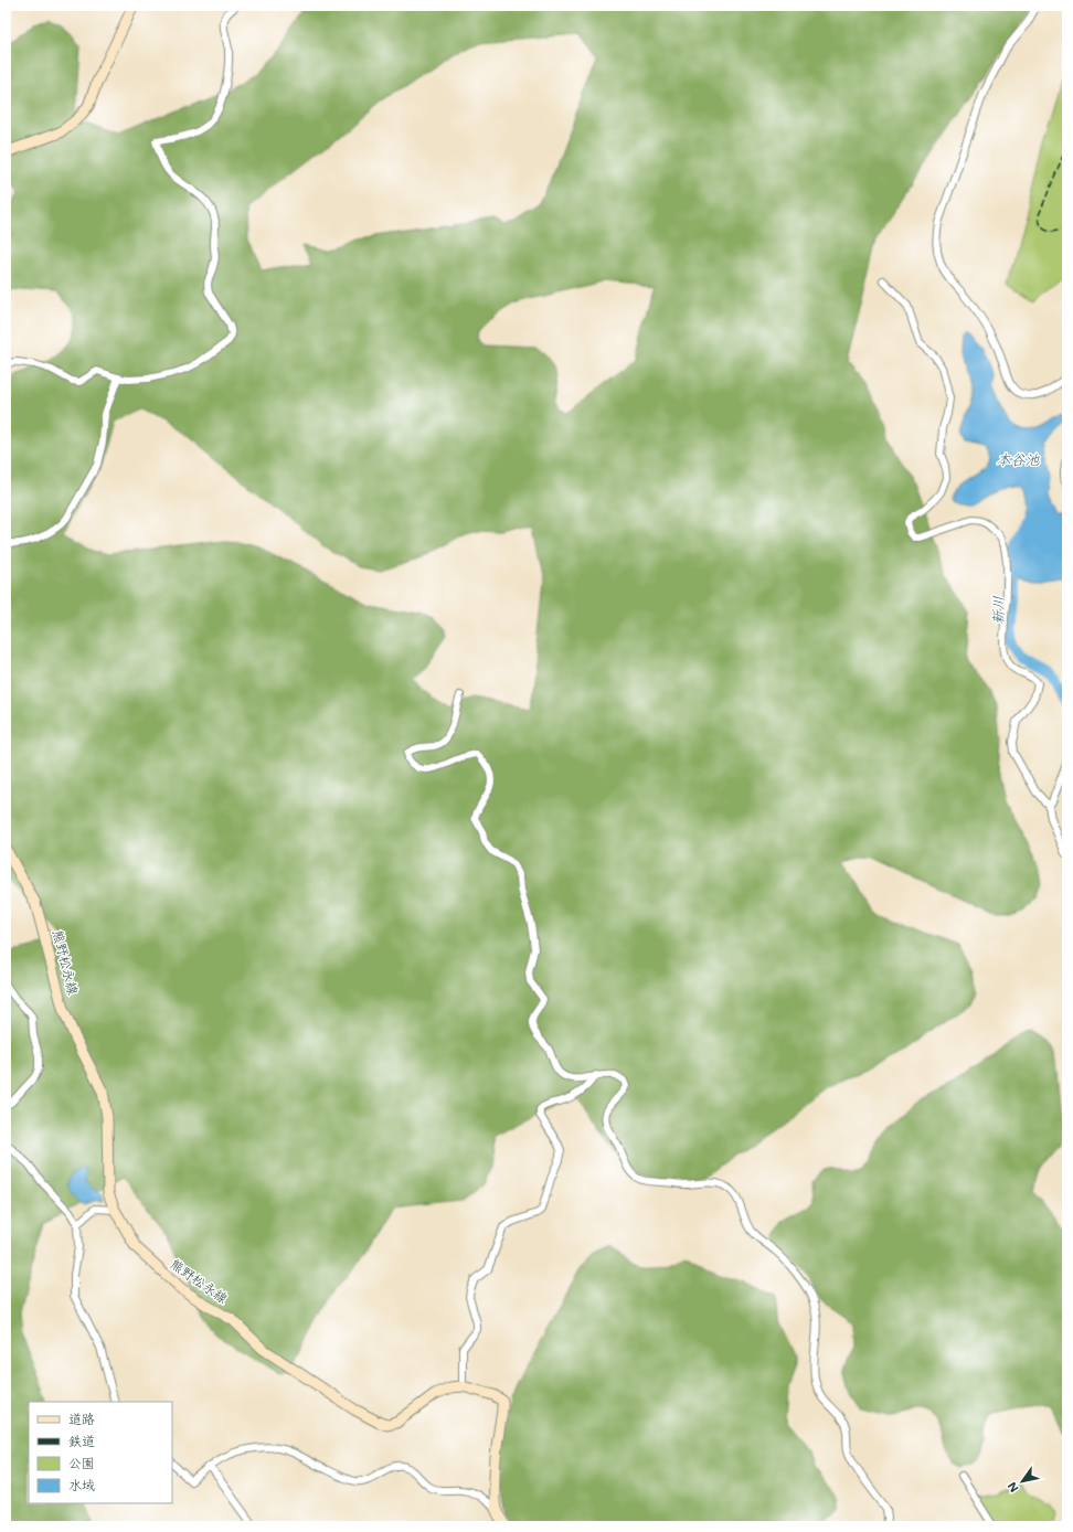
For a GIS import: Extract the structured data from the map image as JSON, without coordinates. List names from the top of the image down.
{
  "streets": {
    "main road": ["熊野松永線"]
  },
  "water": ["本谷池", "新川"],
  "legend": [
    "道路",
    "鉄道",
    "公園",
    "水域"
  ],
  "north": "bottom left"
}
